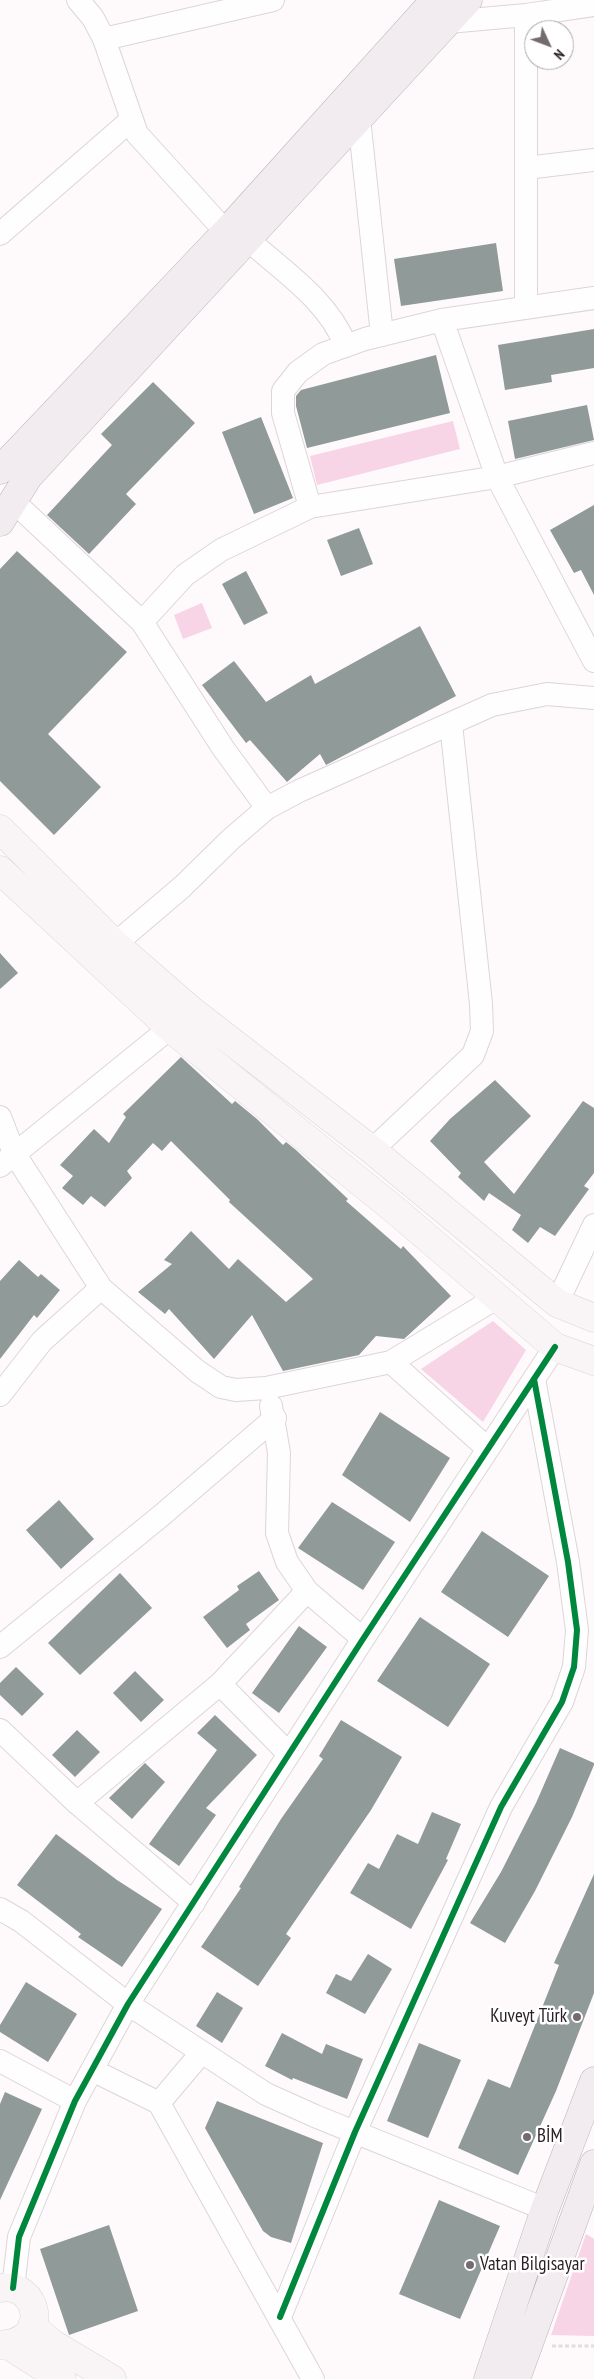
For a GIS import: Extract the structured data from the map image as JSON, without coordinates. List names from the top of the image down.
{
  "places": ["Kuveyt Türk", "BİM", "Vatan Bilgisayar"],
  "north": "bottom right"
}
